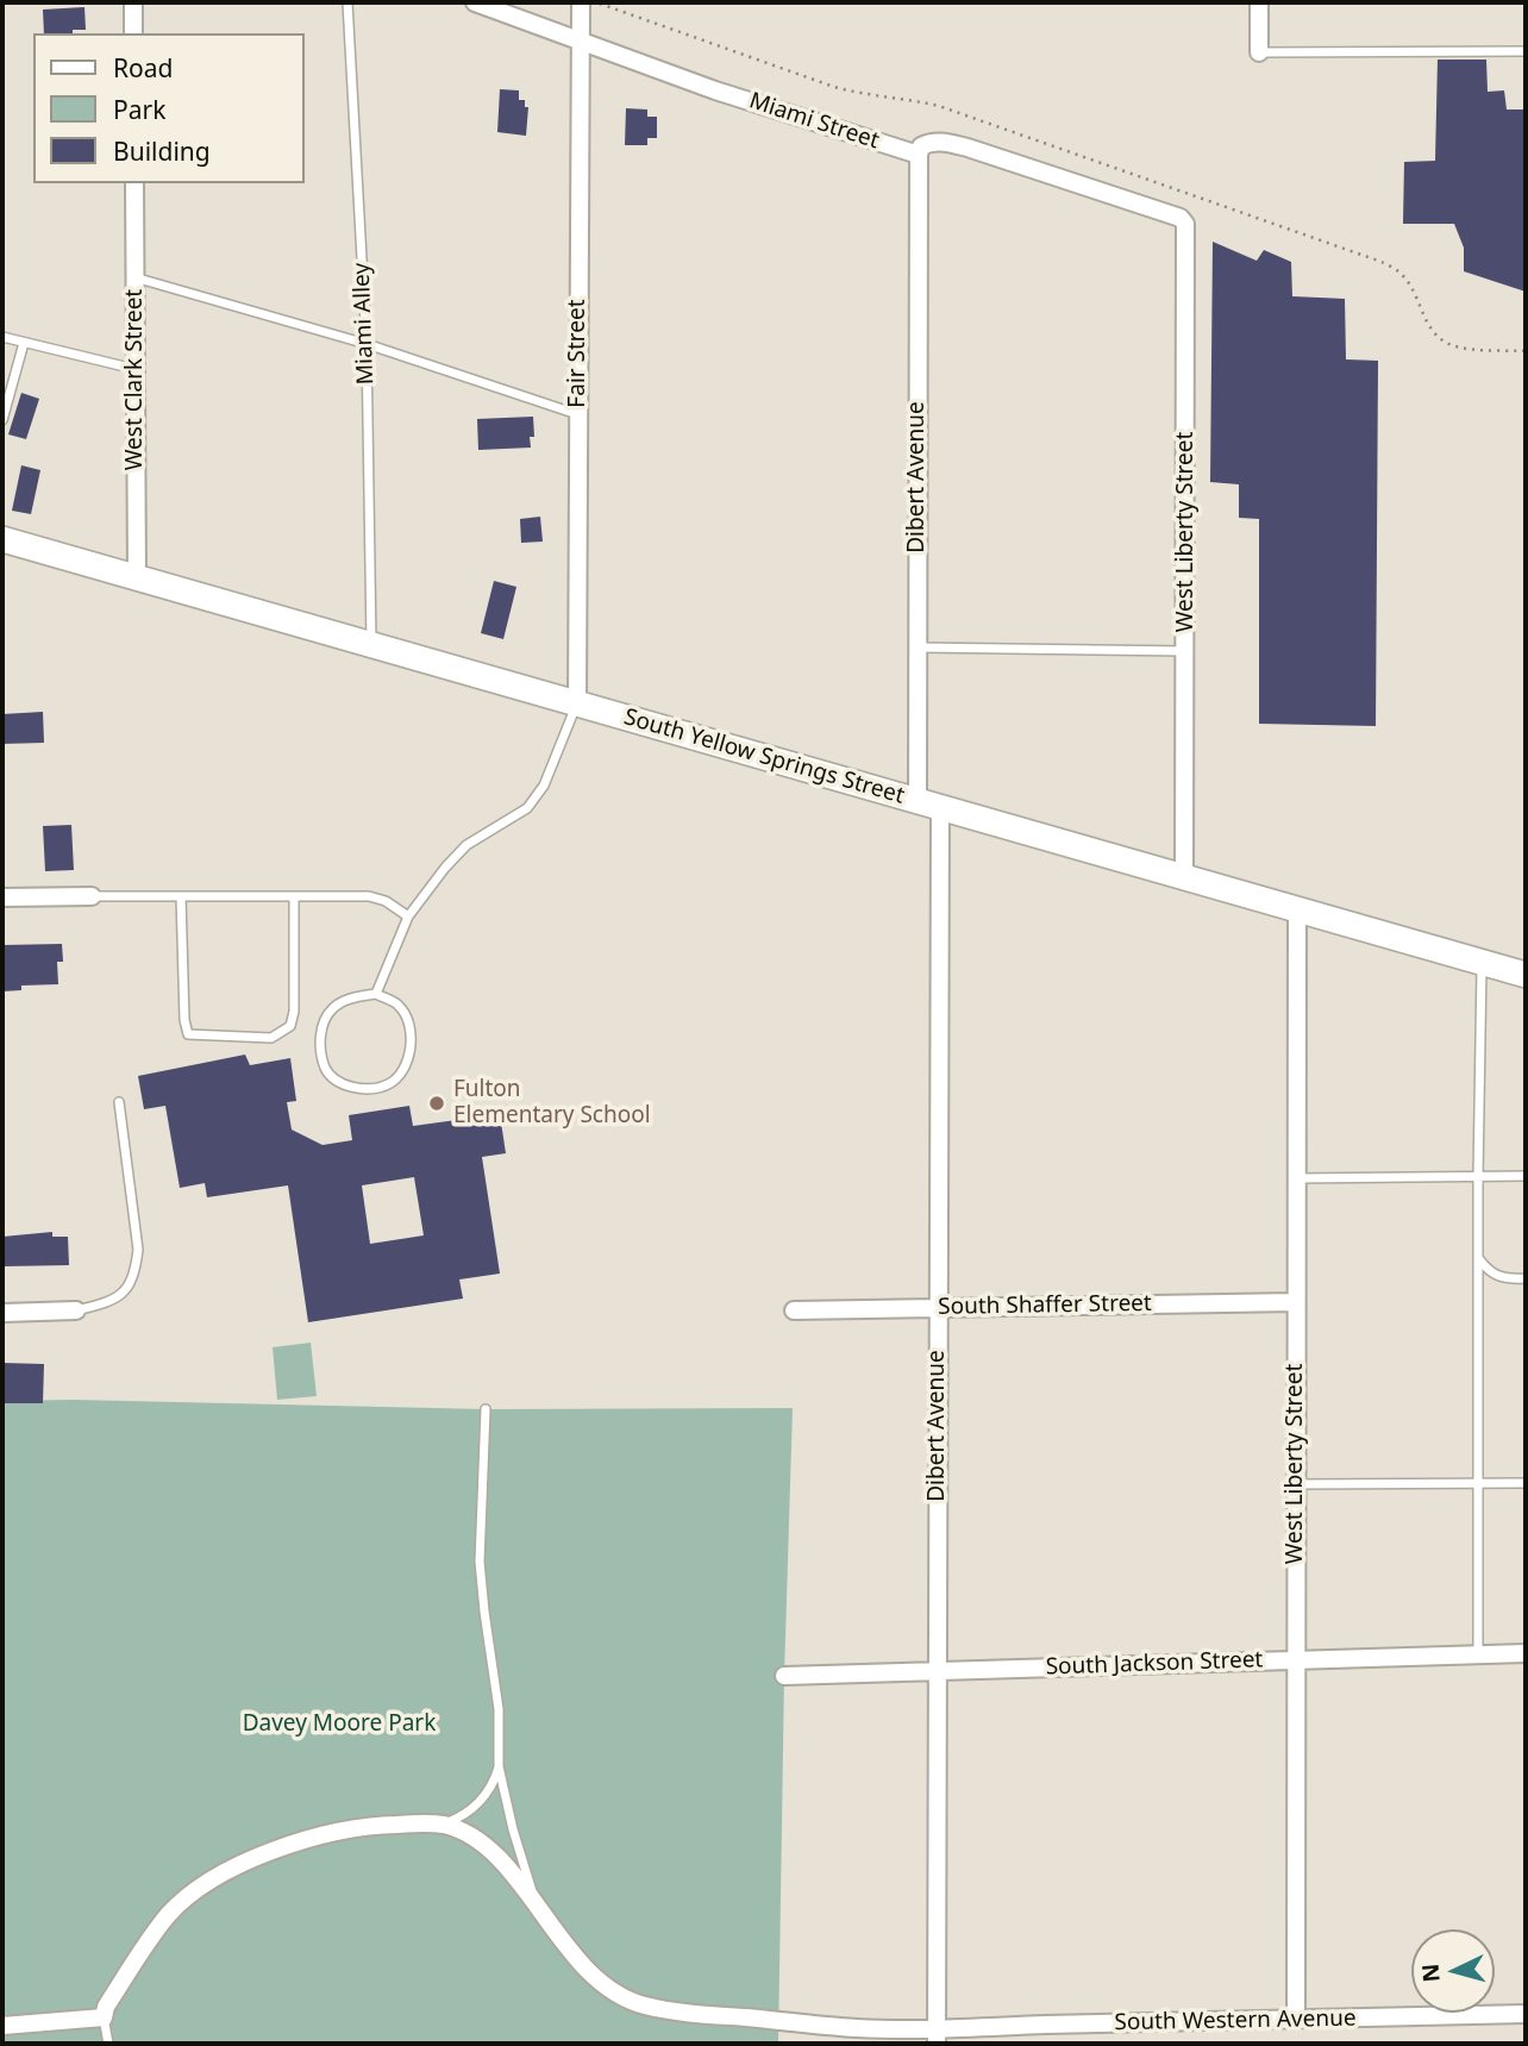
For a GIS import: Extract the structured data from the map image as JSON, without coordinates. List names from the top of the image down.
{
  "streets": {
    "main road": ["South Yellow Springs Street"],
    "street": [
      "Miami Street",
      "Fair Street",
      "West Clark Street",
      "Dibert Avenue",
      "West Liberty Street",
      "South Shaffer Street",
      "South Jackson Street",
      "South Western Avenue"
    ],
    "lane": ["Miami Alley"]
  },
  "crossings": [
    ["Miami Street", "Fair Street"],
    ["Miami Street", "Dibert Avenue"],
    ["Miami Street", "West Liberty Street"],
    ["Miami Alley", "South Yellow Springs Street"],
    ["Fair Street", "South Yellow Springs Street"],
    ["West Clark Street", "South Yellow Springs Street"],
    ["Dibert Avenue", "West Liberty Street"],
    ["Dibert Avenue", "South Yellow Springs Street"],
    ["Dibert Avenue", "South Shaffer Street"],
    ["Dibert Avenue", "South Jackson Street"],
    ["Dibert Avenue", "South Western Avenue"],
    ["West Liberty Street", "South Yellow Springs Street"],
    ["West Liberty Street", "South Shaffer Street"],
    ["West Liberty Street", "South Jackson Street"],
    ["West Liberty Street", "South Western Avenue"]
  ],
  "parks": ["Davey Moore Park"],
  "places": ["Fulton Elementary School"],
  "legend": ["Road", "Park", "Building"],
  "north": "left"
}
